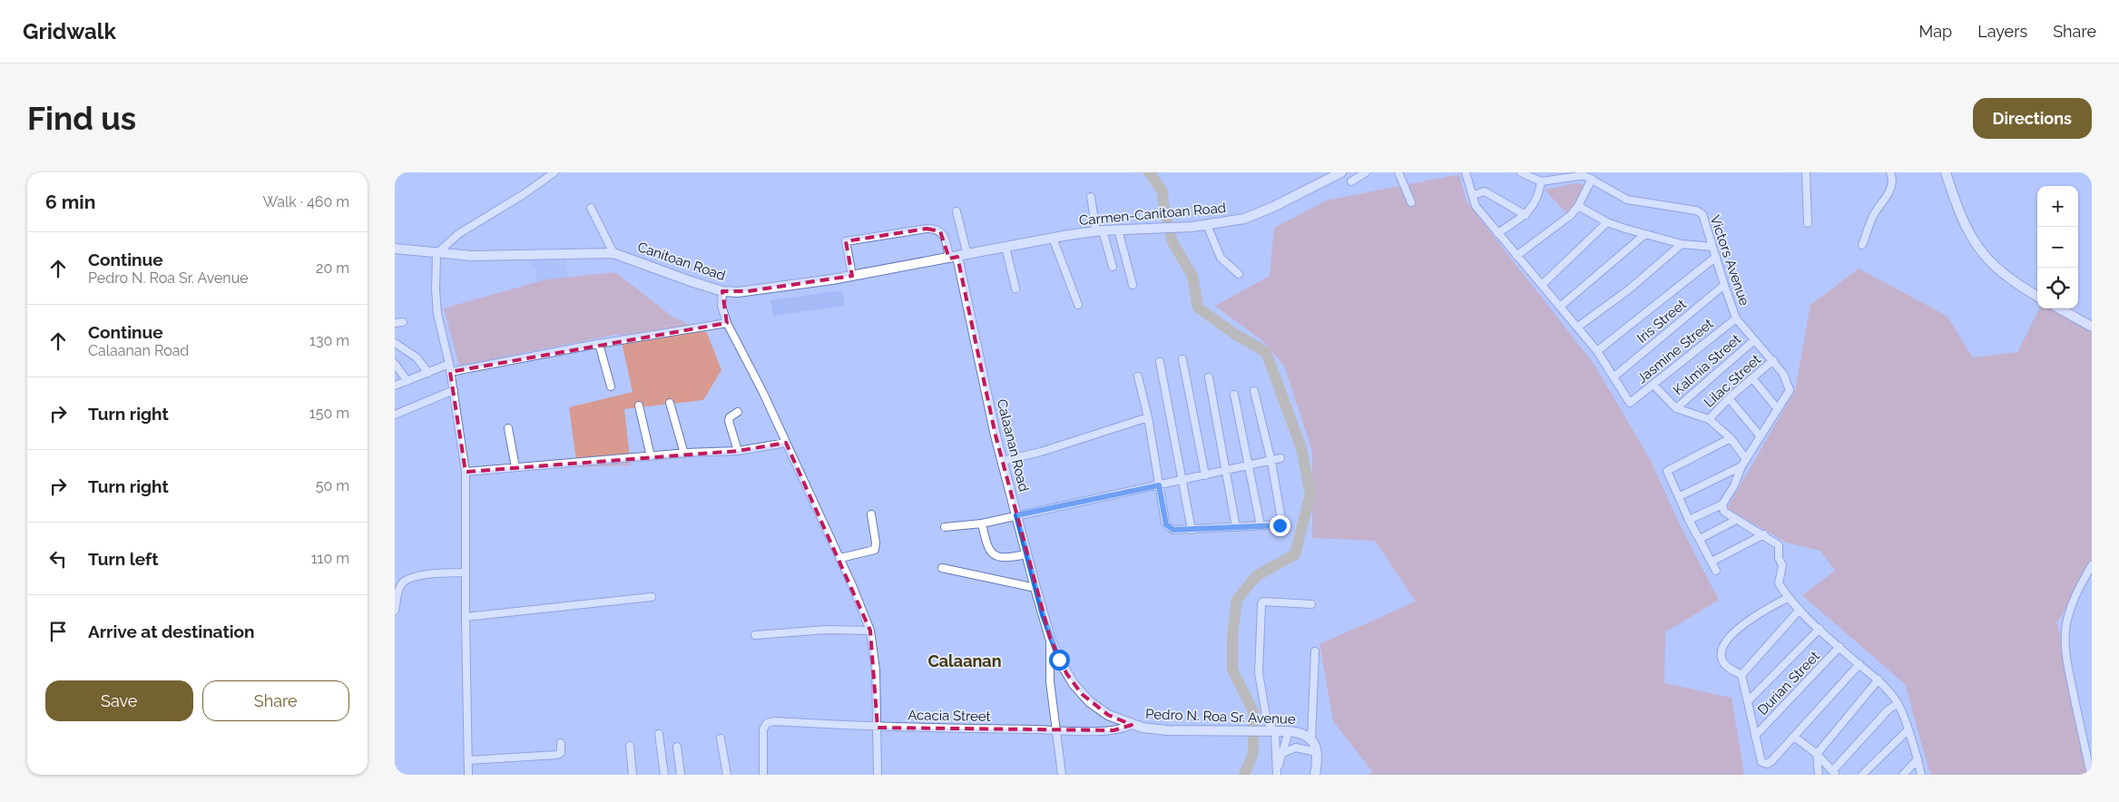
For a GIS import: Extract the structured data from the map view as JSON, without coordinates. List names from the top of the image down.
{
  "streets": {
    "main road": [
      "Carmen-Canitoan Road",
      "Canitoan Road",
      "Calaanan Road",
      "Pedro N. Roa Sr. Avenue"
    ],
    "street": [
      "Victors Avenue",
      "Iris Street",
      "Jasmine Street",
      "Kalmia Street",
      "Lilac Street",
      "Durian Street",
      "Acacia Street"
    ]
  },
  "crossings": [
    ["Carmen-Canitoan Road", "Canitoan Road"],
    ["Carmen-Canitoan Road", "Calaanan Road"],
    ["Victors Avenue", "Iris Street"],
    ["Victors Avenue", "Jasmine Street"],
    ["Victors Avenue", "Kalmia Street"],
    ["Victors Avenue", "Lilac Street"],
    ["Canitoan Road", "Calaanan Road"],
    ["Iris Street", "Jasmine Street"],
    ["Calaanan Road", "Pedro N. Roa Sr. Avenue"],
    ["Acacia Street", "Pedro N. Roa Sr. Avenue"]
  ],
  "districts": ["Calaanan"],
  "page": {
    "header": "Gridwalk",
    "nav": ["Map", "Layers", "Share"],
    "buttons": [
      "Directions",
      ["Save", "Share"]
    ],
    "title": "Find us",
    "heading": ["6 min", "Walk · 460 m"],
    "map_buttons": ["+", "−"],
    "list": [
      ["Continue", "Pedro N. Roa Sr. Avenue", "20 m"],
      ["Continue", "Calaanan Road", "130 m"],
      ["Turn right", "150 m"],
      ["Turn right", "50 m"],
      ["Turn left", "110 m"],
      "Arrive at destination"
    ]
  }
}
